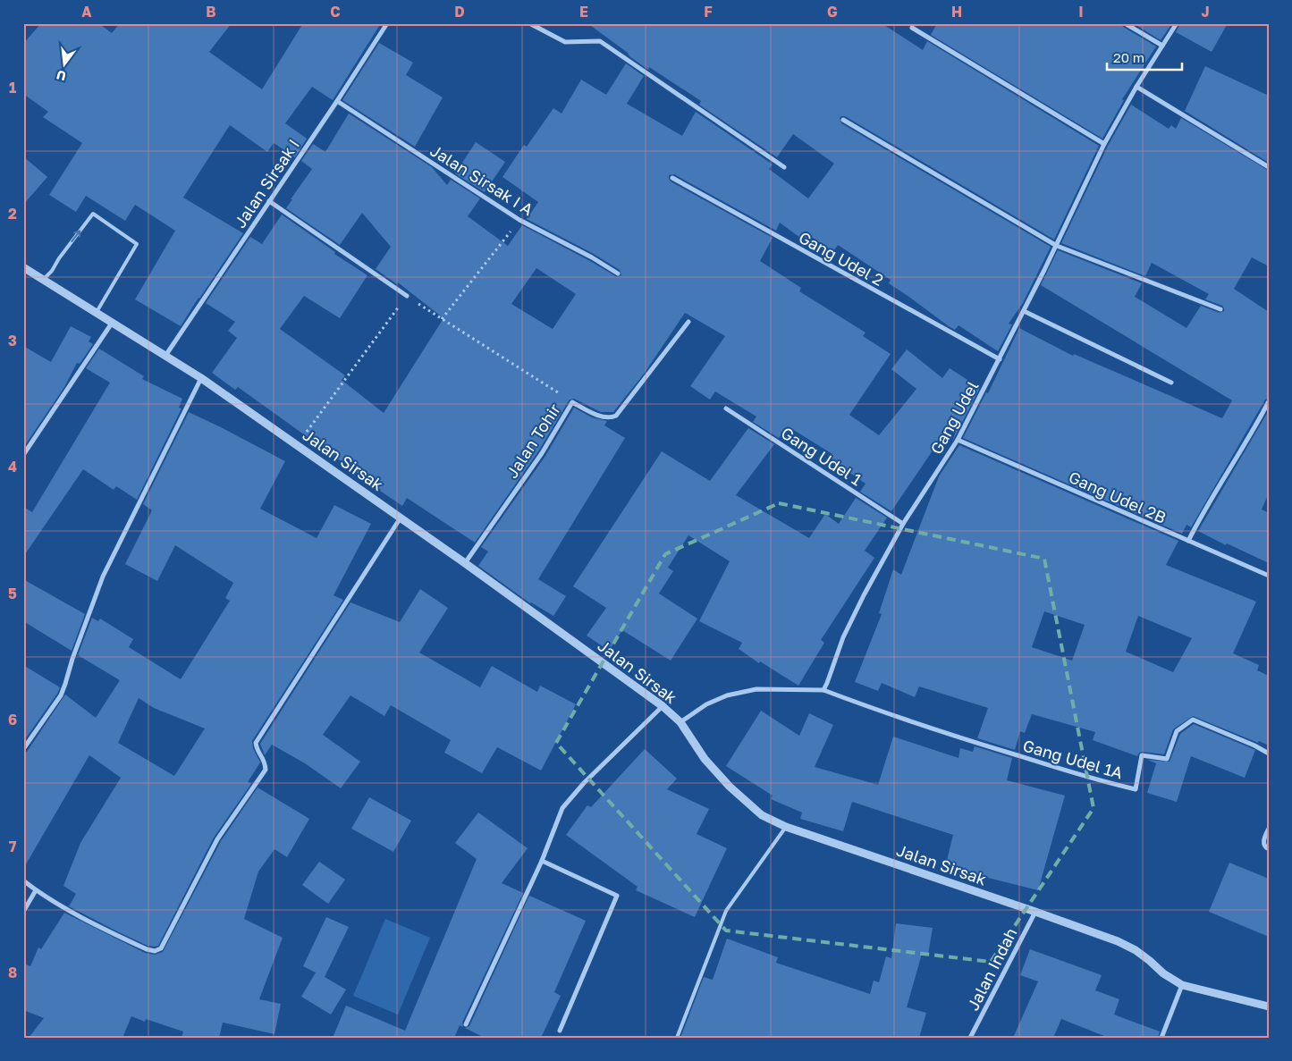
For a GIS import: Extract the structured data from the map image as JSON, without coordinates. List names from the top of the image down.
{
  "streets": {
    "street": [
      "Jalan Sirsak I A",
      "Jalan Sirsak I",
      "Gang Udel 2",
      "Gang Udel",
      "Jalan Tohir",
      "Gang Udel 1",
      "Jalan Sirsak",
      "Gang Udel 2B",
      "Gang Udel 1A",
      "Jalan Indah"
    ]
  },
  "crossings": [
    ["Jalan Sirsak I A", "Jalan Sirsak I"],
    ["Jalan Sirsak I", "Jalan Sirsak"],
    ["Gang Udel 2", "Gang Udel"],
    ["Gang Udel", "Gang Udel 1"],
    ["Gang Udel", "Gang Udel 2B"],
    ["Gang Udel", "Gang Udel 1A"],
    ["Jalan Tohir", "Jalan Sirsak"],
    ["Jalan Sirsak", "Jalan Indah"]
  ],
  "scale_bar": "20 m",
  "north": "bottom",
  "grid": {
    "columns": [
      "A",
      "B",
      "C",
      "D",
      "E",
      "F",
      "G",
      "H",
      "I",
      "J"
    ],
    "rows": [
      "1",
      "2",
      "3",
      "4",
      "5",
      "6",
      "7",
      "8"
    ]
  }
}
